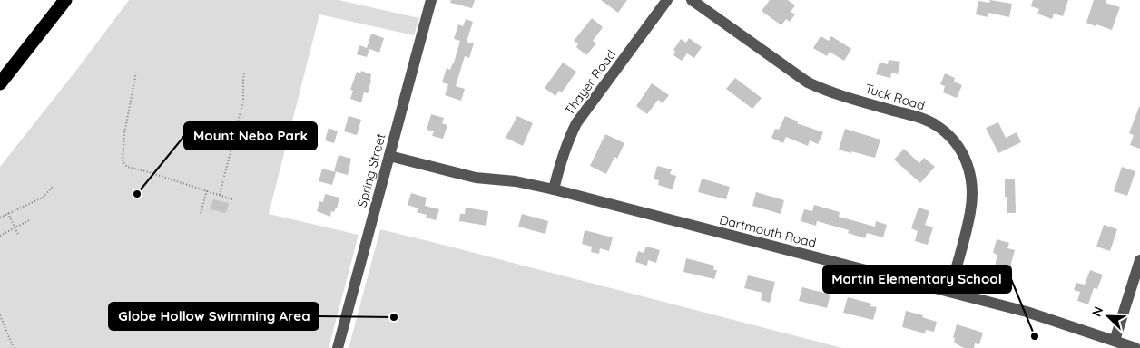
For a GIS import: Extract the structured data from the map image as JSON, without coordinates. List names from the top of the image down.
{
  "streets": {
    "street": [
      "Thayer Road",
      "Tuck Road",
      "Spring Street",
      "Dartmouth Road"
    ]
  },
  "crossings": [
    ["Thayer Road", "Dartmouth Road"],
    ["Tuck Road", "Dartmouth Road"],
    ["Spring Street", "Dartmouth Road"]
  ],
  "places": ["Mount Nebo Park", "Globe Hollow Swimming Area", "Martin Elementary School"],
  "north": "top left"
}
